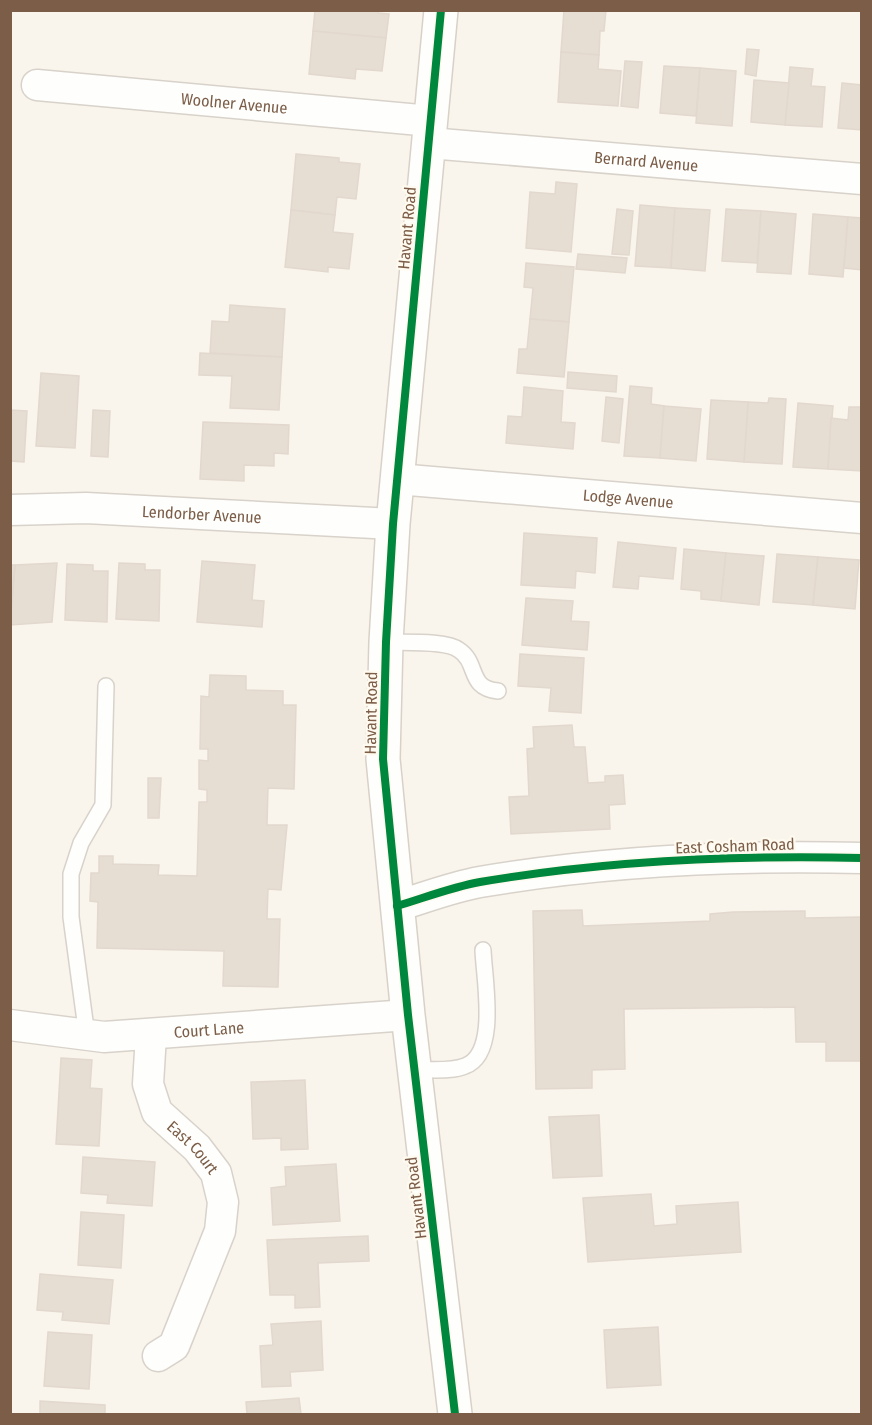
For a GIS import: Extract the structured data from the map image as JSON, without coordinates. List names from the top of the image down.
{
  "streets": {
    "street": [
      "Woolner Avenue",
      "Bernard Avenue",
      "Havant Road",
      "Lodge Avenue",
      "Lendorber Avenue",
      "East Cosham Road",
      "Court Lane",
      "East Court"
    ]
  },
  "crossings": [
    ["Woolner Avenue", "Bernard Avenue"],
    ["Woolner Avenue", "Havant Road"],
    ["Bernard Avenue", "Havant Road"],
    ["Havant Road", "Lodge Avenue"],
    ["Havant Road", "Lendorber Avenue"],
    ["Havant Road", "East Cosham Road"],
    ["Havant Road", "Court Lane"],
    ["Court Lane", "East Court"]
  ]
}
